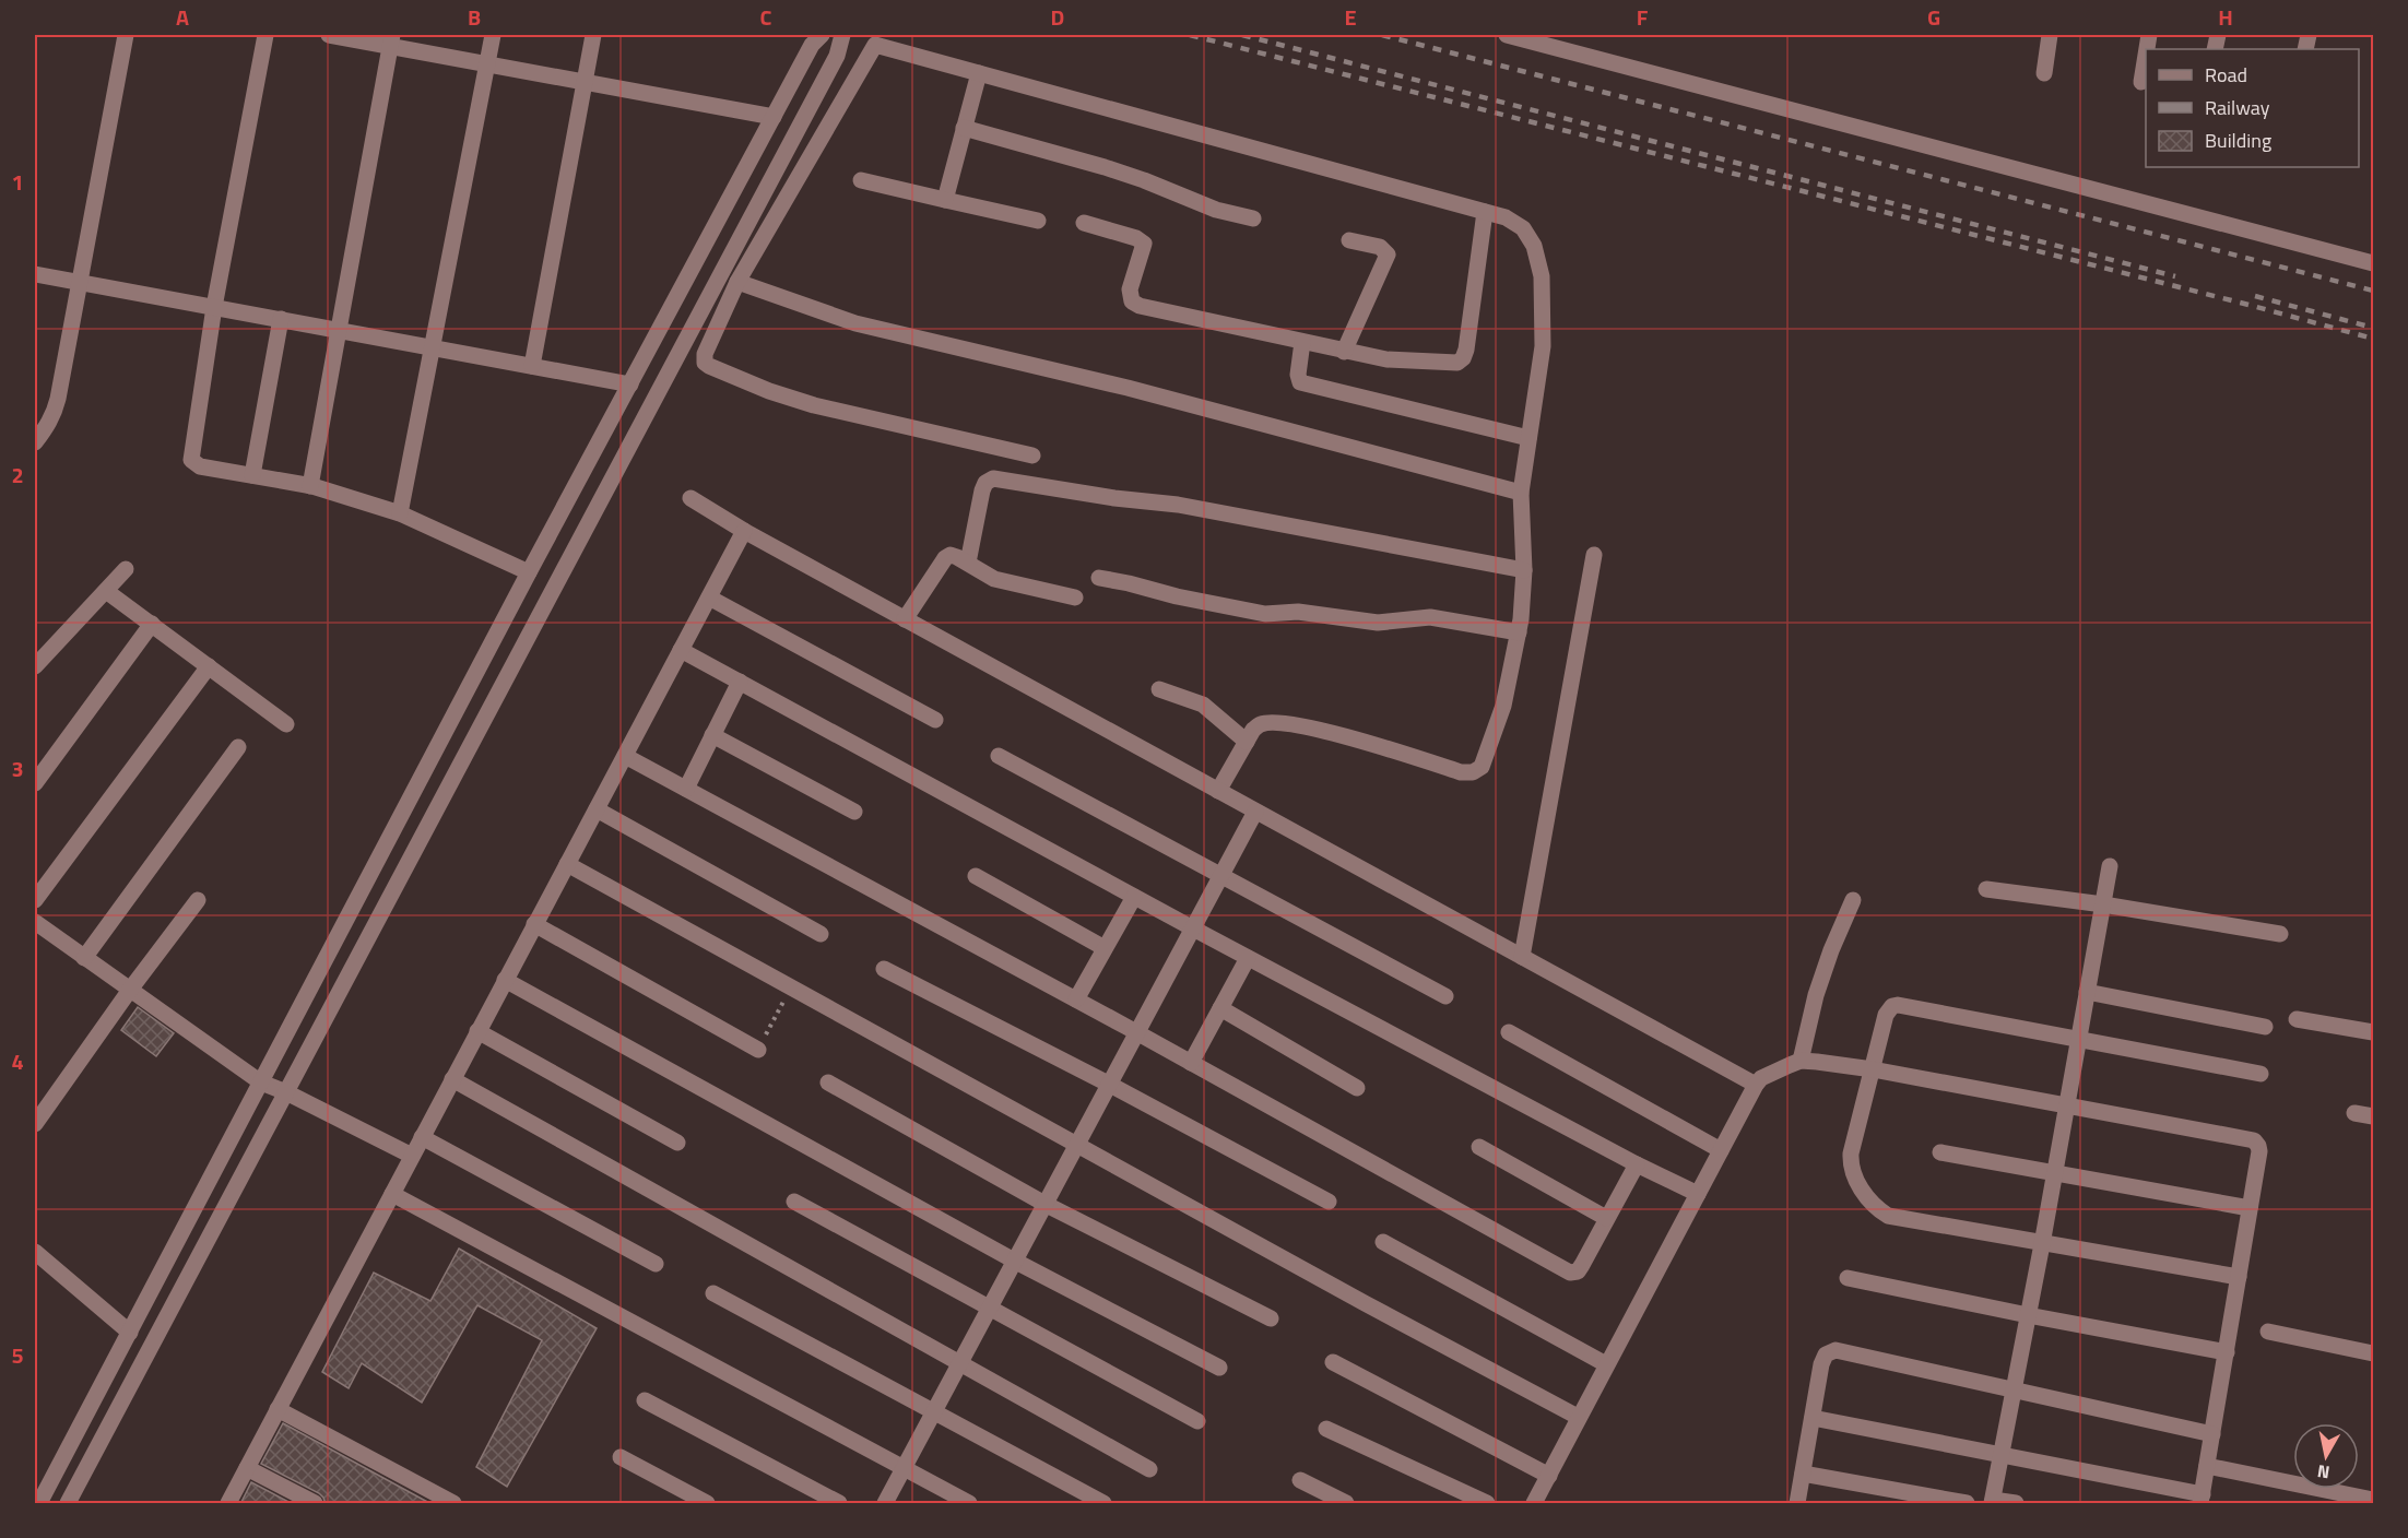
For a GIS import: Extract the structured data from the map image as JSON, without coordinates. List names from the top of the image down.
{
  "legend": ["Road", "Railway", "Building"],
  "north": "bottom",
  "grid": {
    "columns": [
      "A",
      "B",
      "C",
      "D",
      "E",
      "F",
      "G",
      "H"
    ],
    "rows": [
      "1",
      "2",
      "3",
      "4",
      "5"
    ]
  }
}
